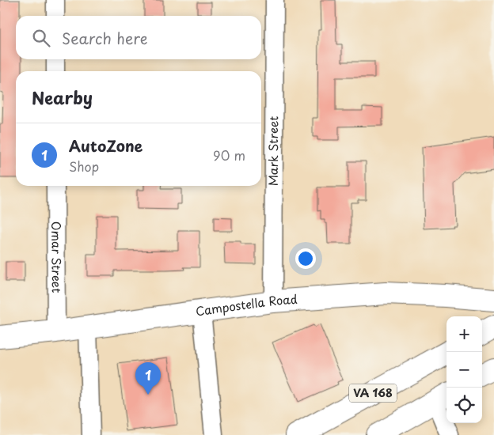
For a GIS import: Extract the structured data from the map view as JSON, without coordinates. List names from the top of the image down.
{
  "streets": {
    "main road": ["Campostella Road", "VA 168"],
    "street": ["Mark Street", "Omar Street"]
  },
  "crossings": [
    ["Mark Street", "Campostella Road"],
    ["Omar Street", "Campostella Road"]
  ],
  "page": {
    "search": "Search here",
    "heading": "Nearby",
    "list": [
      {
        "mark": "1",
        "name": "AutoZone",
        "note": "Shop",
        "value": "90 m"
      }
    ],
    "map_buttons": ["+", "−"],
    "pins": "1"
  }
}
